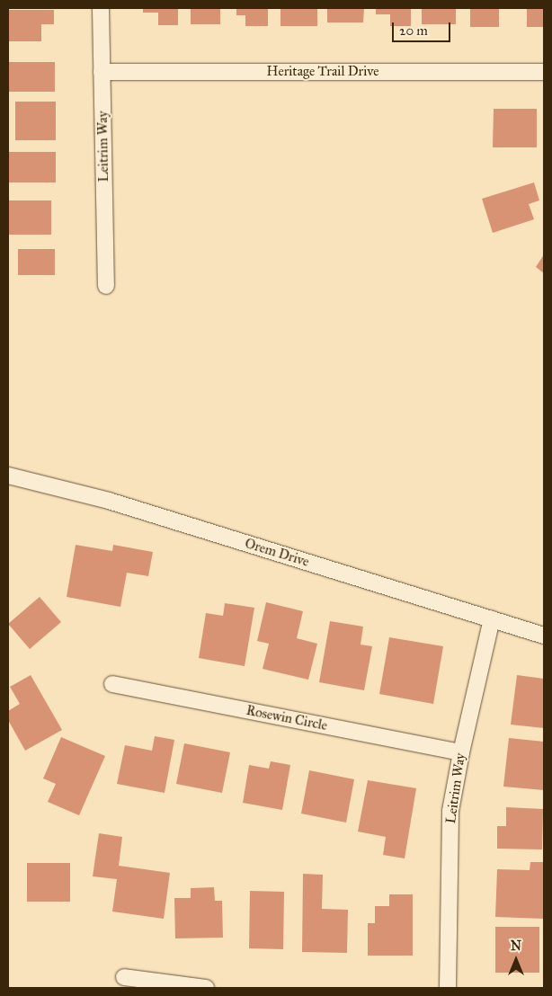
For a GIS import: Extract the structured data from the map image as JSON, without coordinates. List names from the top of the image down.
{
  "streets": {
    "street": [
      "Heritage Trail Drive",
      "Leitrim Way",
      "Orem Drive",
      "Rosewin Circle"
    ]
  },
  "crossings": [
    ["Heritage Trail Drive", "Leitrim Way"],
    ["Leitrim Way", "Orem Drive"],
    ["Leitrim Way", "Rosewin Circle"]
  ],
  "scale_bar": "20 m",
  "north": "top"
}
